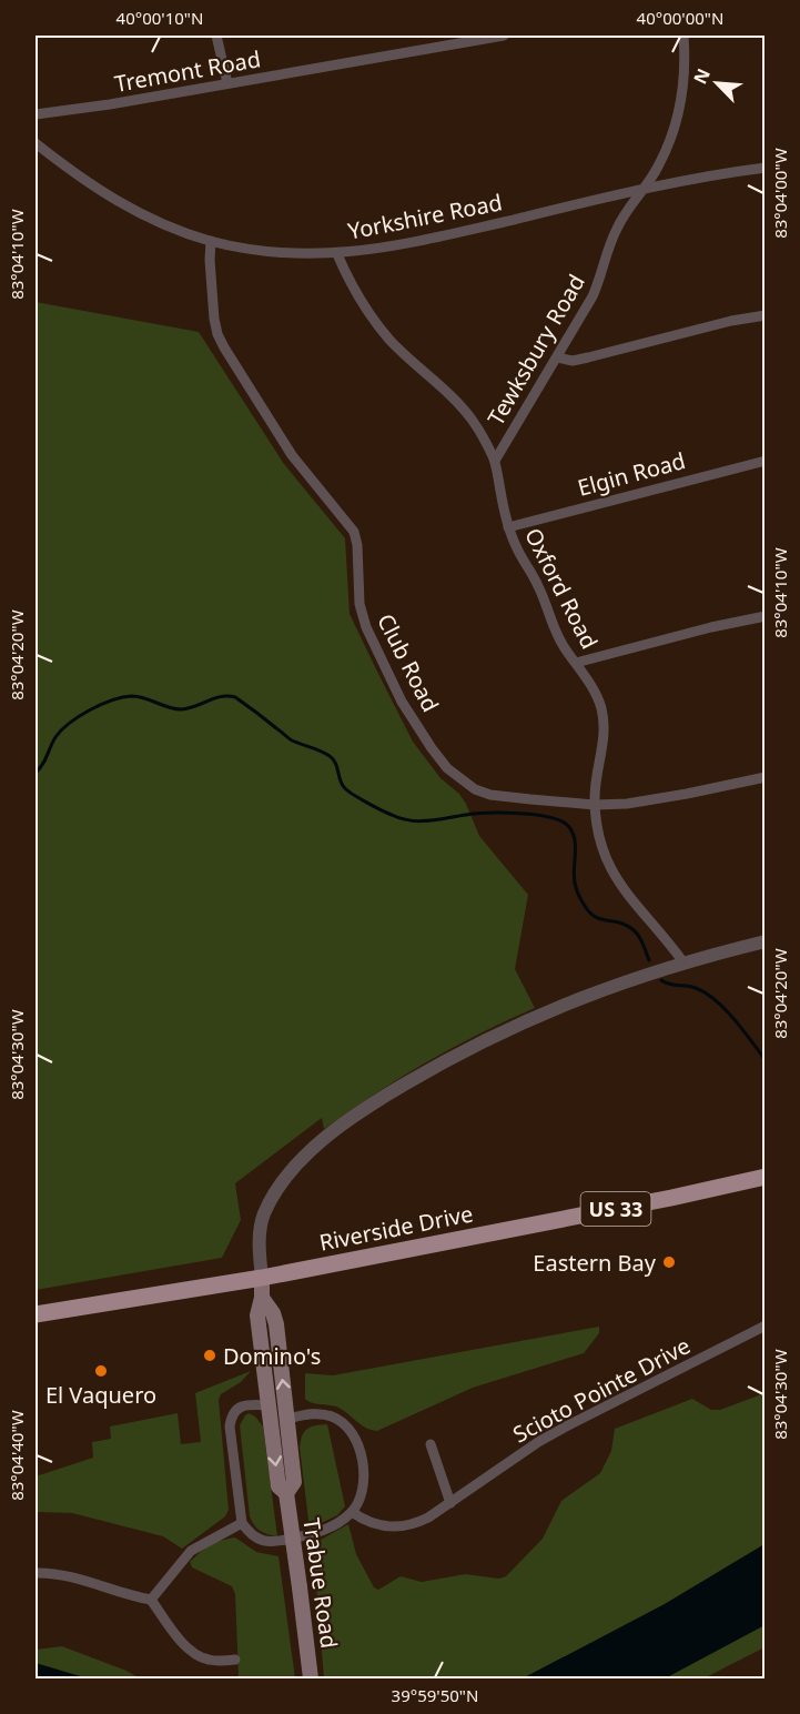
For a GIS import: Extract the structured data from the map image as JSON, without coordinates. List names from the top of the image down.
{
  "streets": {
    "main road": ["US 33", "Riverside Drive", "Trabue Road"],
    "street": [
      "Tremont Road",
      "Yorkshire Road",
      "Tewksbury Road",
      "Elgin Road",
      "Oxford Road",
      "Club Road",
      "Scioto Pointe Drive"
    ]
  },
  "crossings": [
    ["Yorkshire Road", "Tewksbury Road"],
    ["Yorkshire Road", "Oxford Road"],
    ["Yorkshire Road", "Club Road"],
    ["Tewksbury Road", "Oxford Road"],
    ["Elgin Road", "Oxford Road"],
    ["Oxford Road", "Club Road"],
    ["Riverside Drive", "Trabue Road"]
  ],
  "places": ["Eastern Bay", "Domino's", "El Vaquero"],
  "north": "top left",
  "coordinates": [
    "40°00'10\"N",
    "40°00'00\"N",
    "83°04'00\"W",
    "83°04'10\"W",
    "83°04'20\"W",
    "83°04'30\"W",
    "83°04'40\"W",
    "39°59'50\"N"
  ]
}
